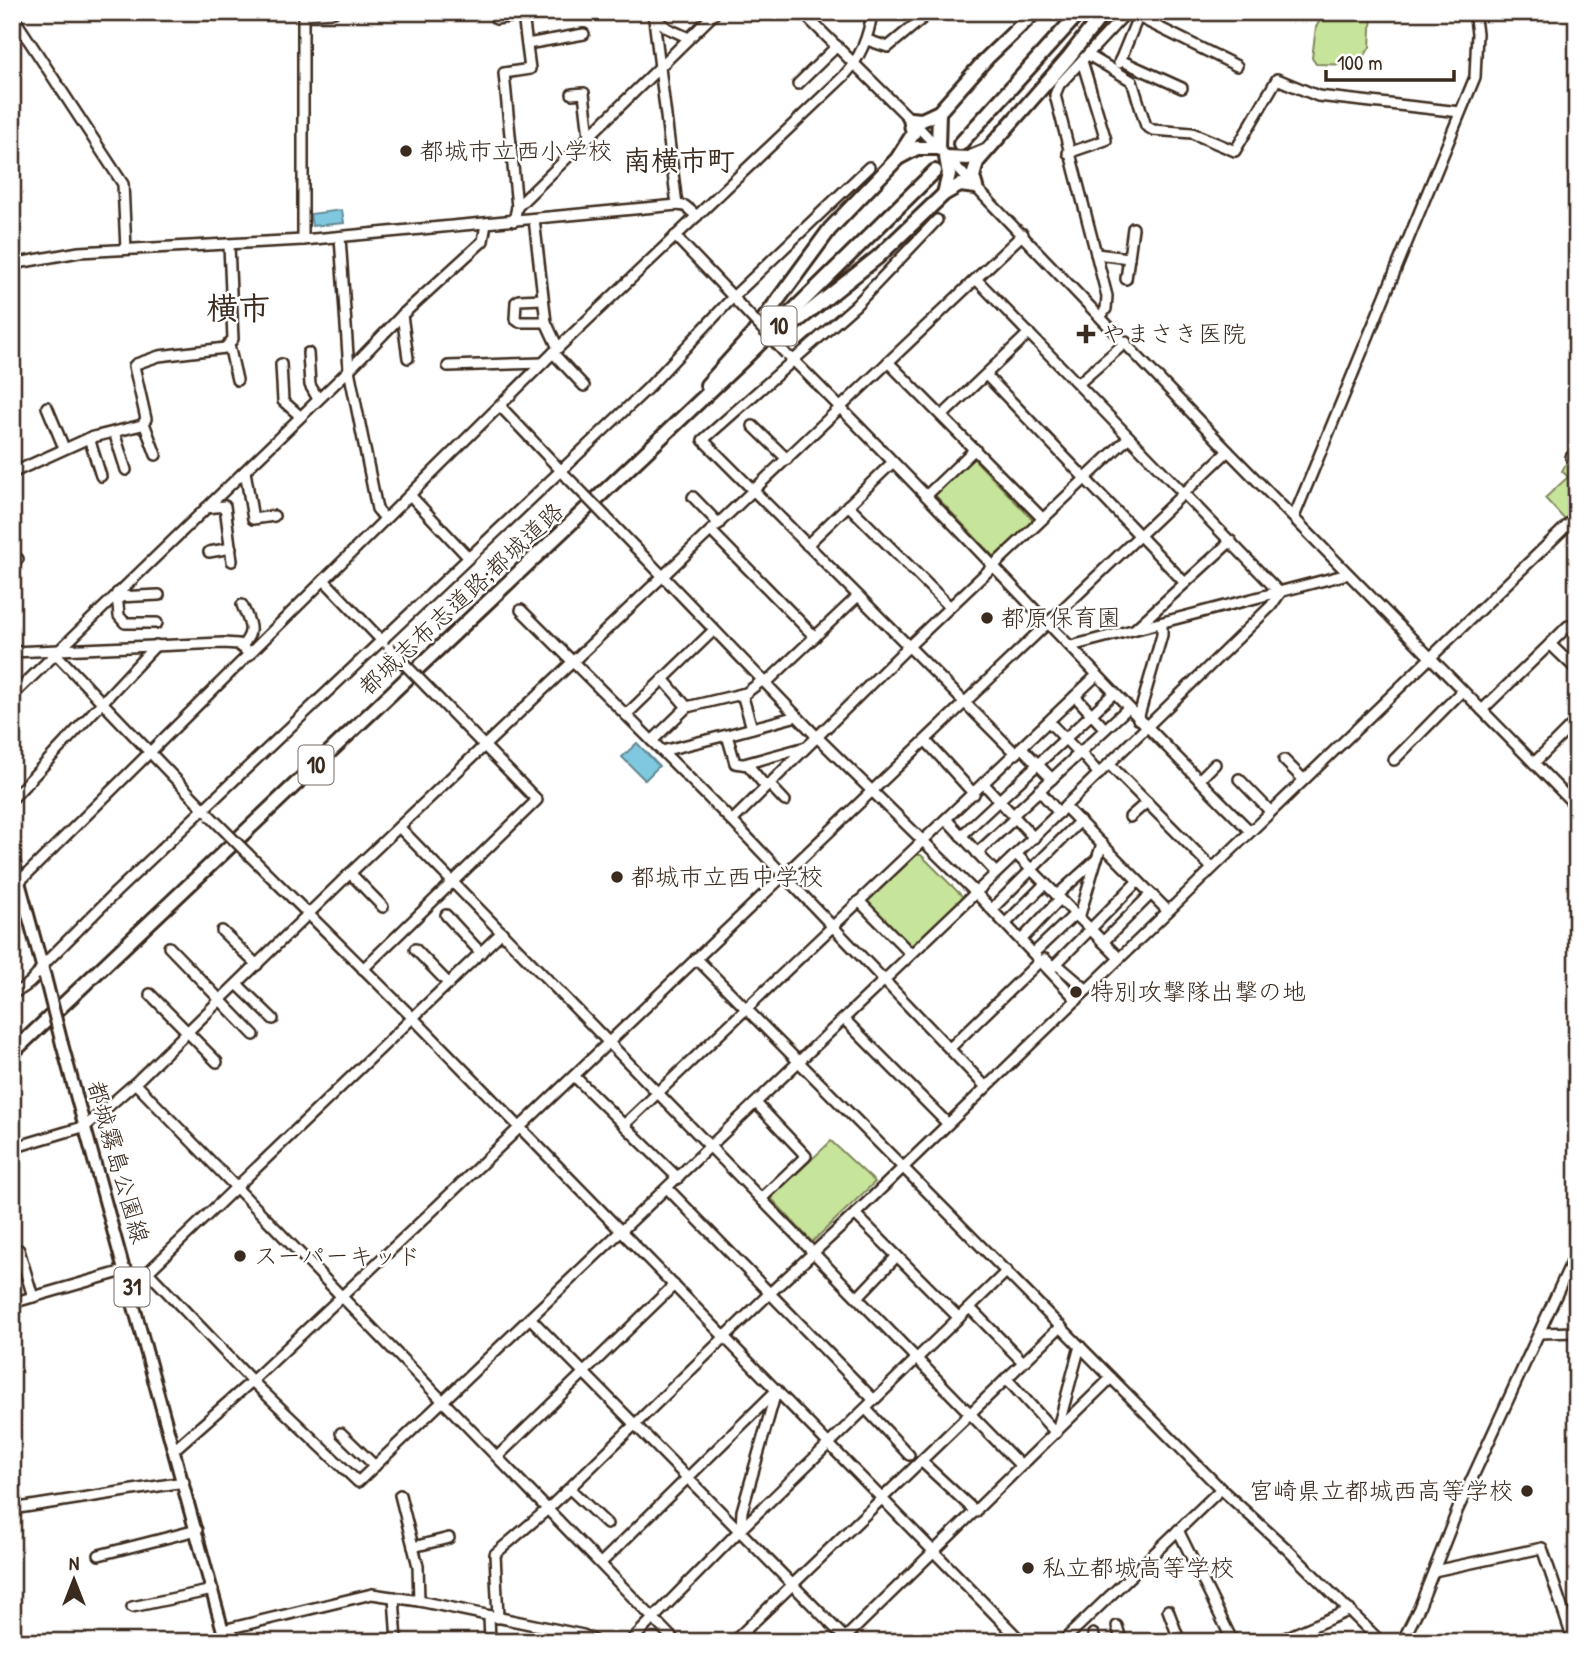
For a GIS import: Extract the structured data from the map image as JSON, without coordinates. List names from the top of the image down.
{
  "streets": {
    "highway": ["10", "都城志布志道路;都城道路"],
    "main road": ["都城霧島公園線", "31"]
  },
  "districts": ["南横市町", "横市"],
  "places": {
    "other": [
      "都城市立西小学校",
      "都原保育園",
      "都城市立西中学校",
      "特別攻撃隊出撃の地",
      "スーパーキッド",
      "宮崎県立都城西高等学校",
      "私立都城高等学校"
    ],
    "health": ["やまさき医院"]
  },
  "scale_bar": "100 m",
  "north": "top"
}
